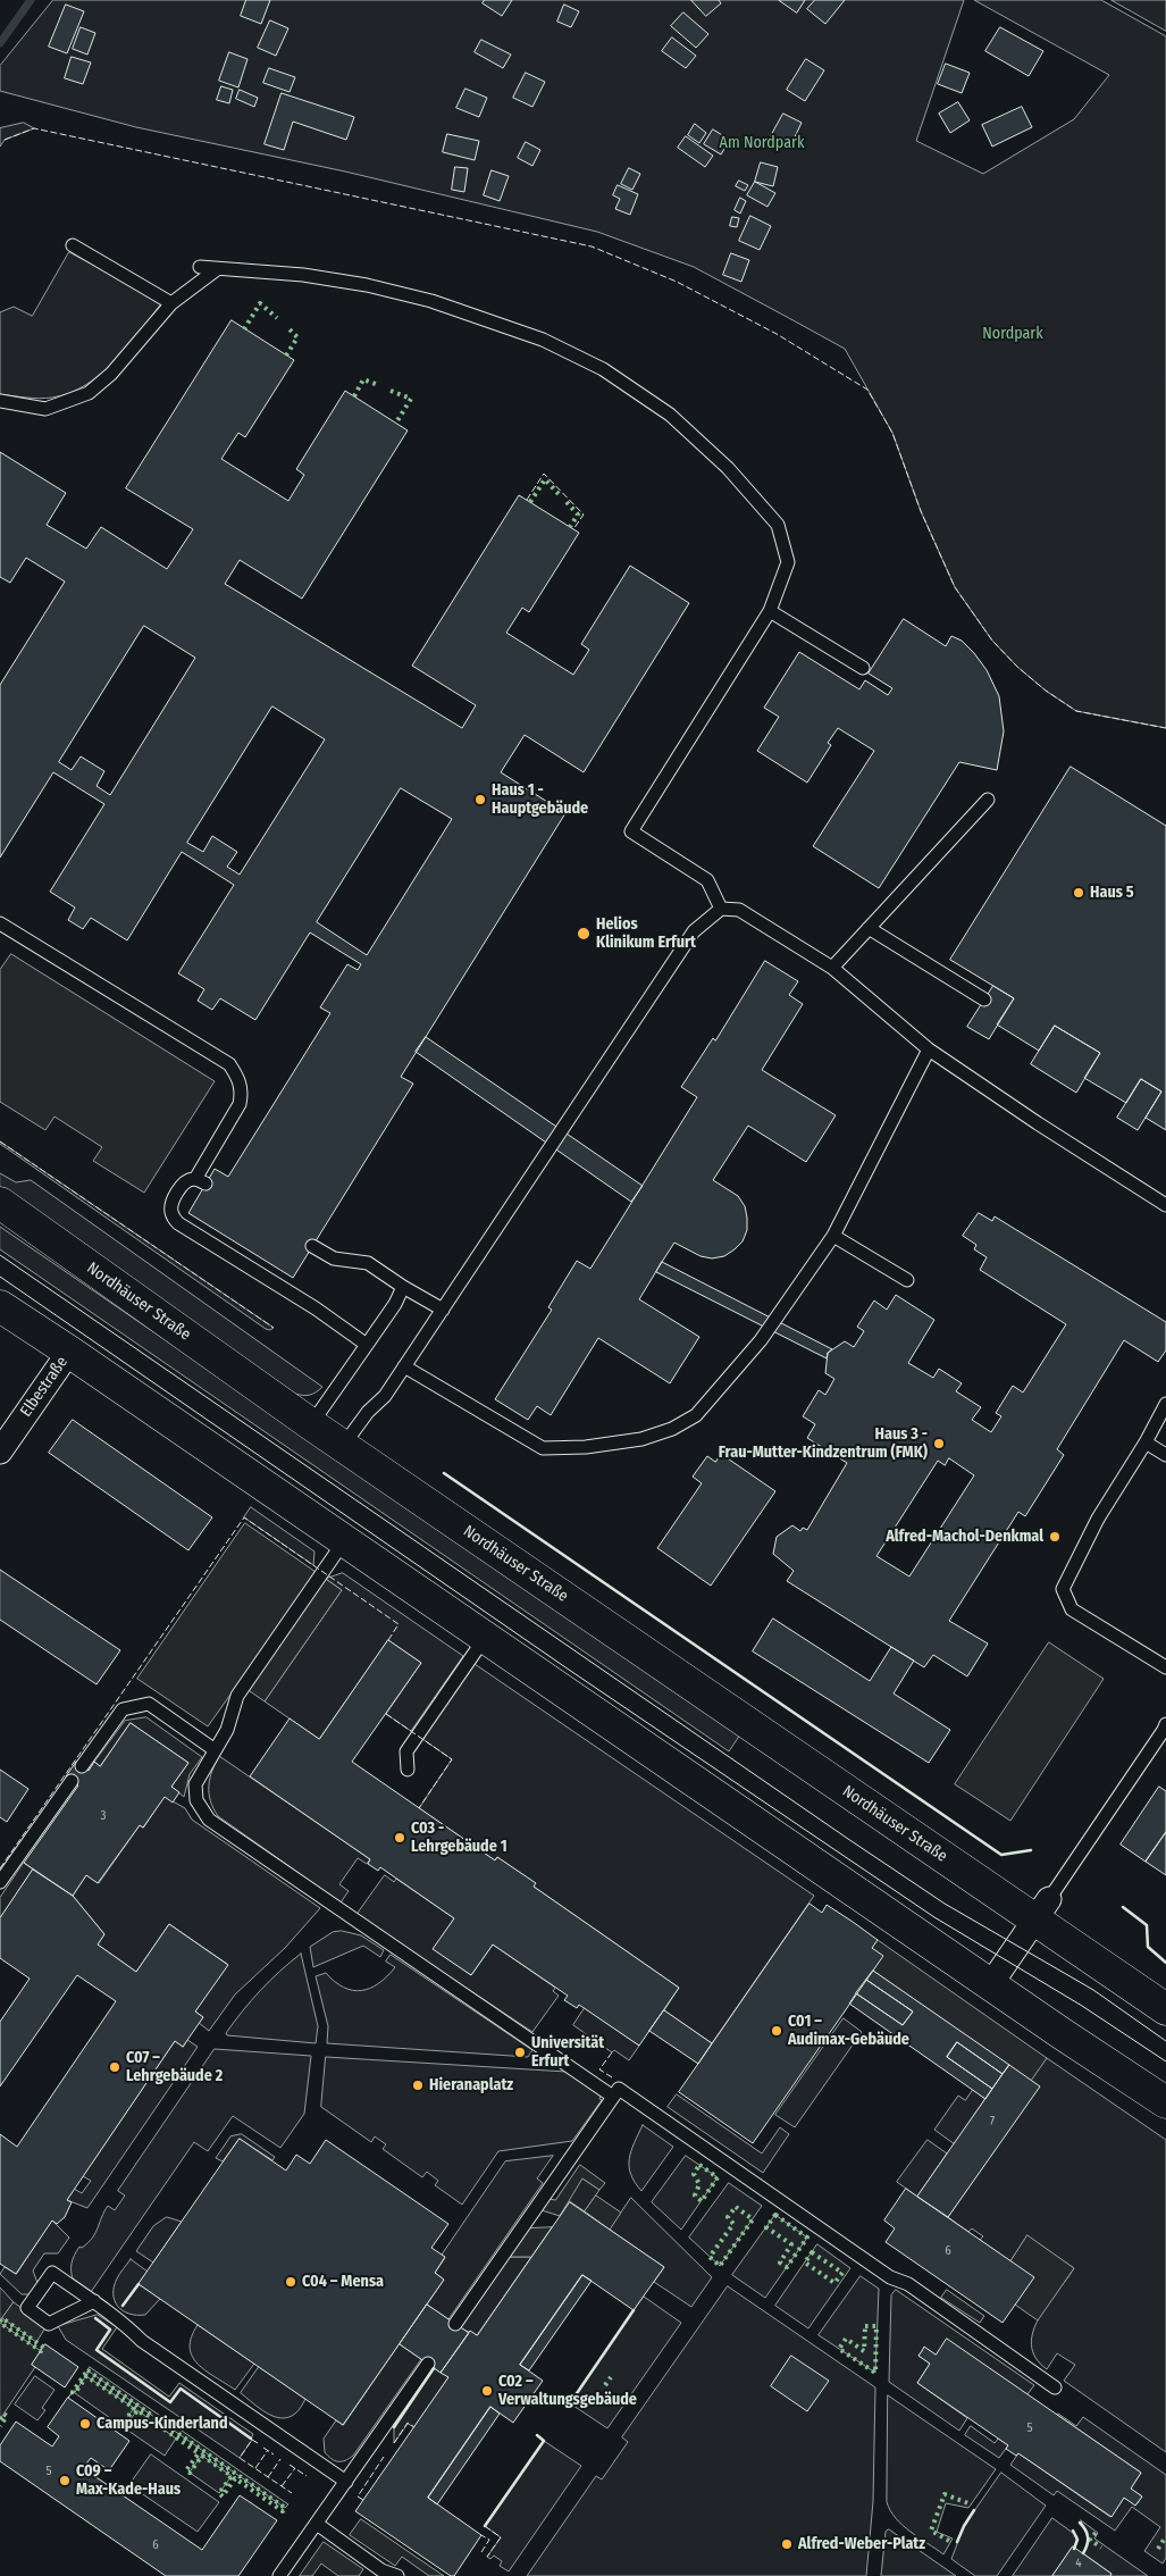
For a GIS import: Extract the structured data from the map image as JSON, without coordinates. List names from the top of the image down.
{
  "streets": {
    "main road": ["Nordhäuser Straße"],
    "street": ["Elbestraße"]
  },
  "parks": ["Am Nordpark", "Nordpark"],
  "places": [
    "Haus 1 - Hauptgebäude",
    "Haus 5",
    "Helios Klinikum Erfurt",
    "Haus 3 - Frau-Mutter-Kindzentrum (FMK)",
    "Alfred-Machol-Denkmal",
    "C03 - Lehrgebäude 1",
    "C01 – Audimax-Gebäude",
    "Universität Erfurt",
    "C07 – Lehrgebäude 2",
    "Hieranaplatz",
    "C04 – Mensa",
    "C02 – Verwaltungsgebäude",
    "Campus-Kinderland",
    "C09 – Max-Kade-Haus",
    "Alfred-Weber-Platz"
  ],
  "house_numbers": [
    "3",
    "7",
    "6",
    "5",
    "5",
    "6",
    "4"
  ]
}
